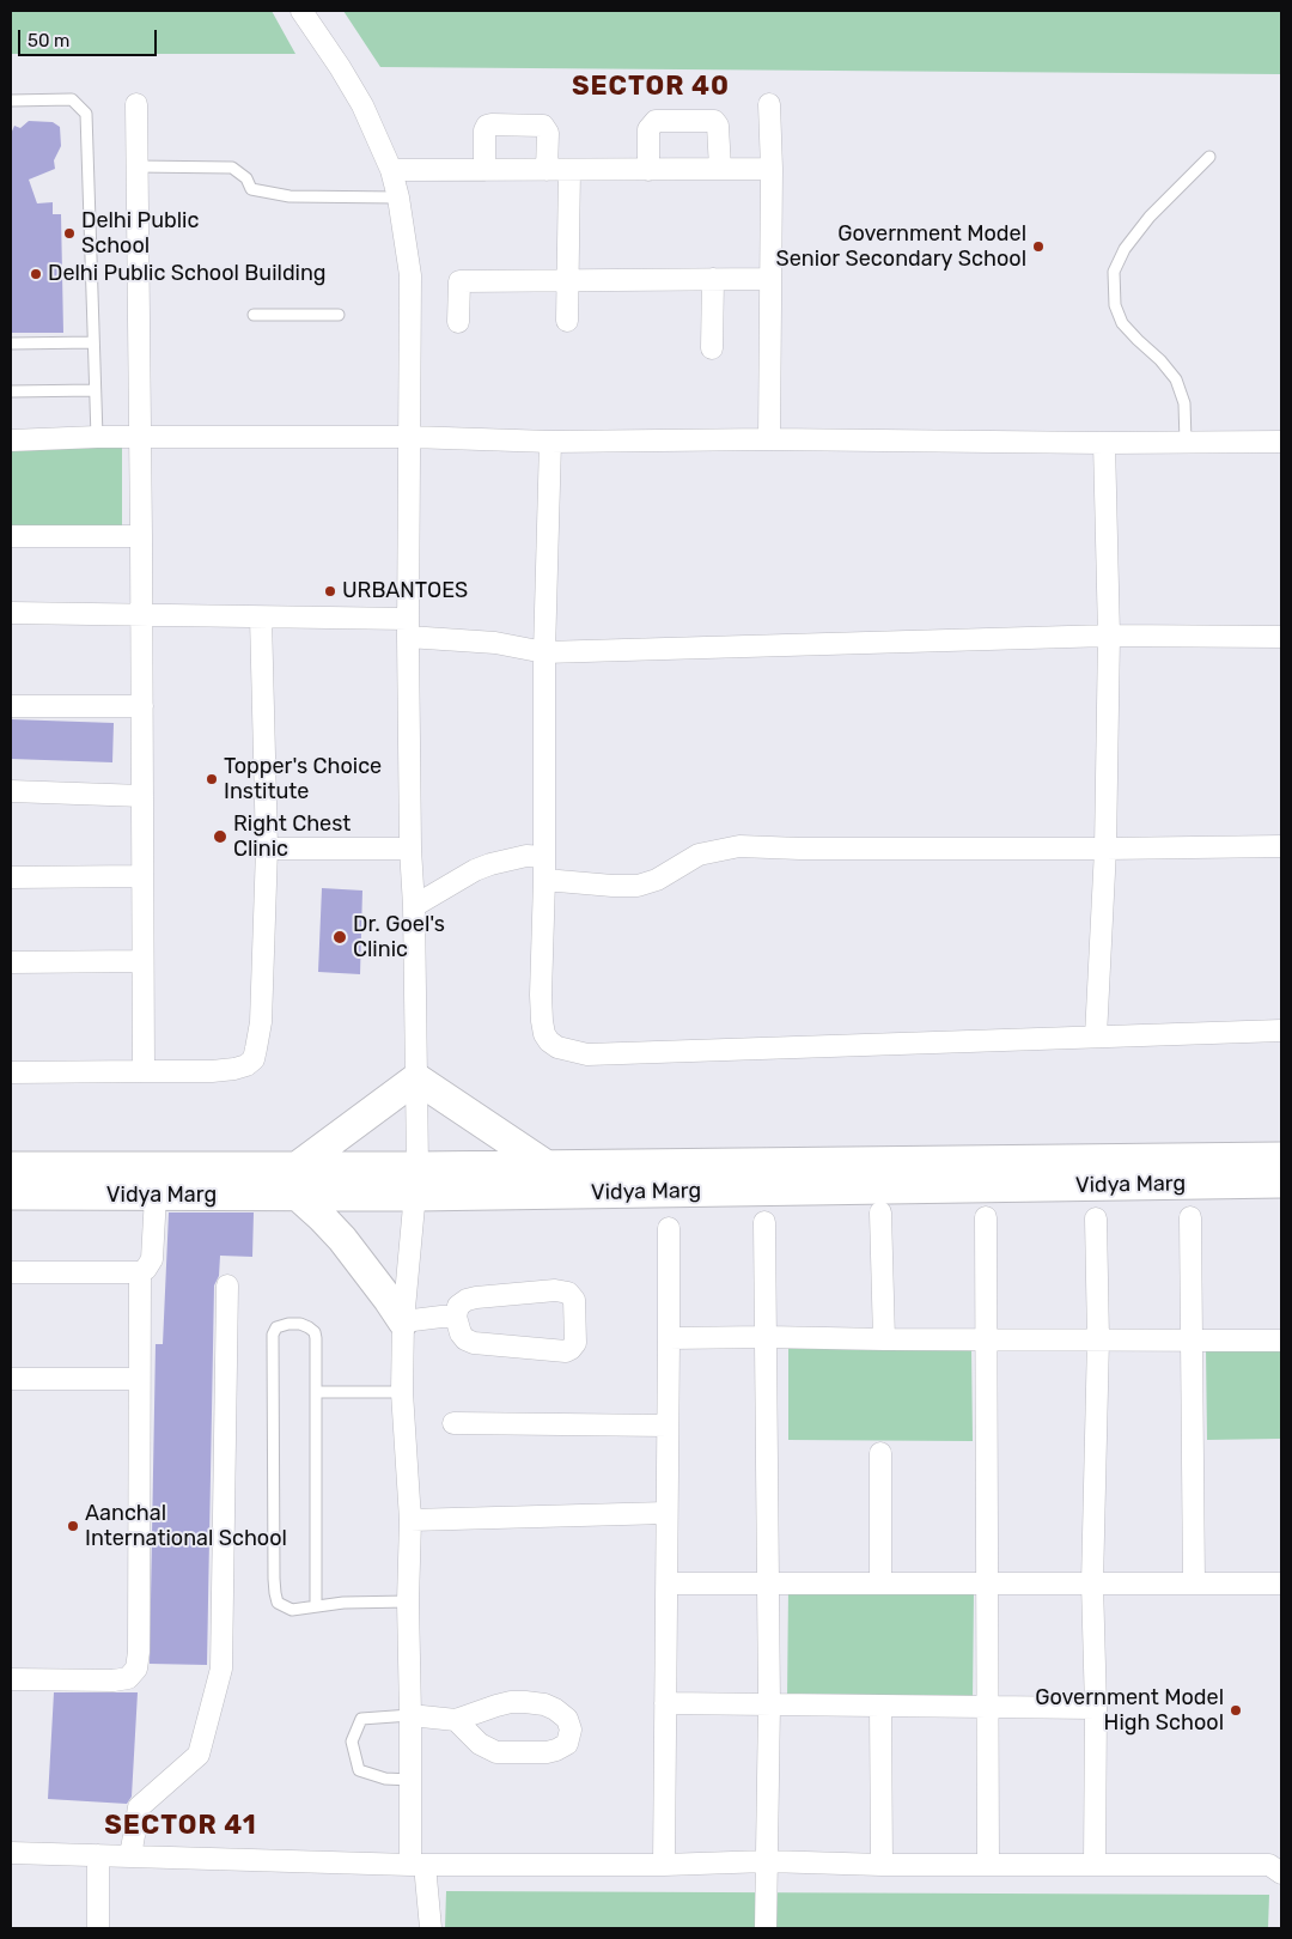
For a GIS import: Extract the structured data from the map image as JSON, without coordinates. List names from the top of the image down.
{
  "streets": {
    "main road": ["Vidya Marg"]
  },
  "districts": ["SECTOR 40", "SECTOR 41"],
  "places": [
    "Delhi Public School",
    "Government Model Senior Secondary School",
    "Delhi Public School Building",
    "URBANTOES",
    "Topper's Choice Institute",
    "Right Chest Clinic",
    "Dr. Goel's Clinic",
    "Aanchal International School",
    "Government Model High School"
  ],
  "scale_bar": "50 m"
}
